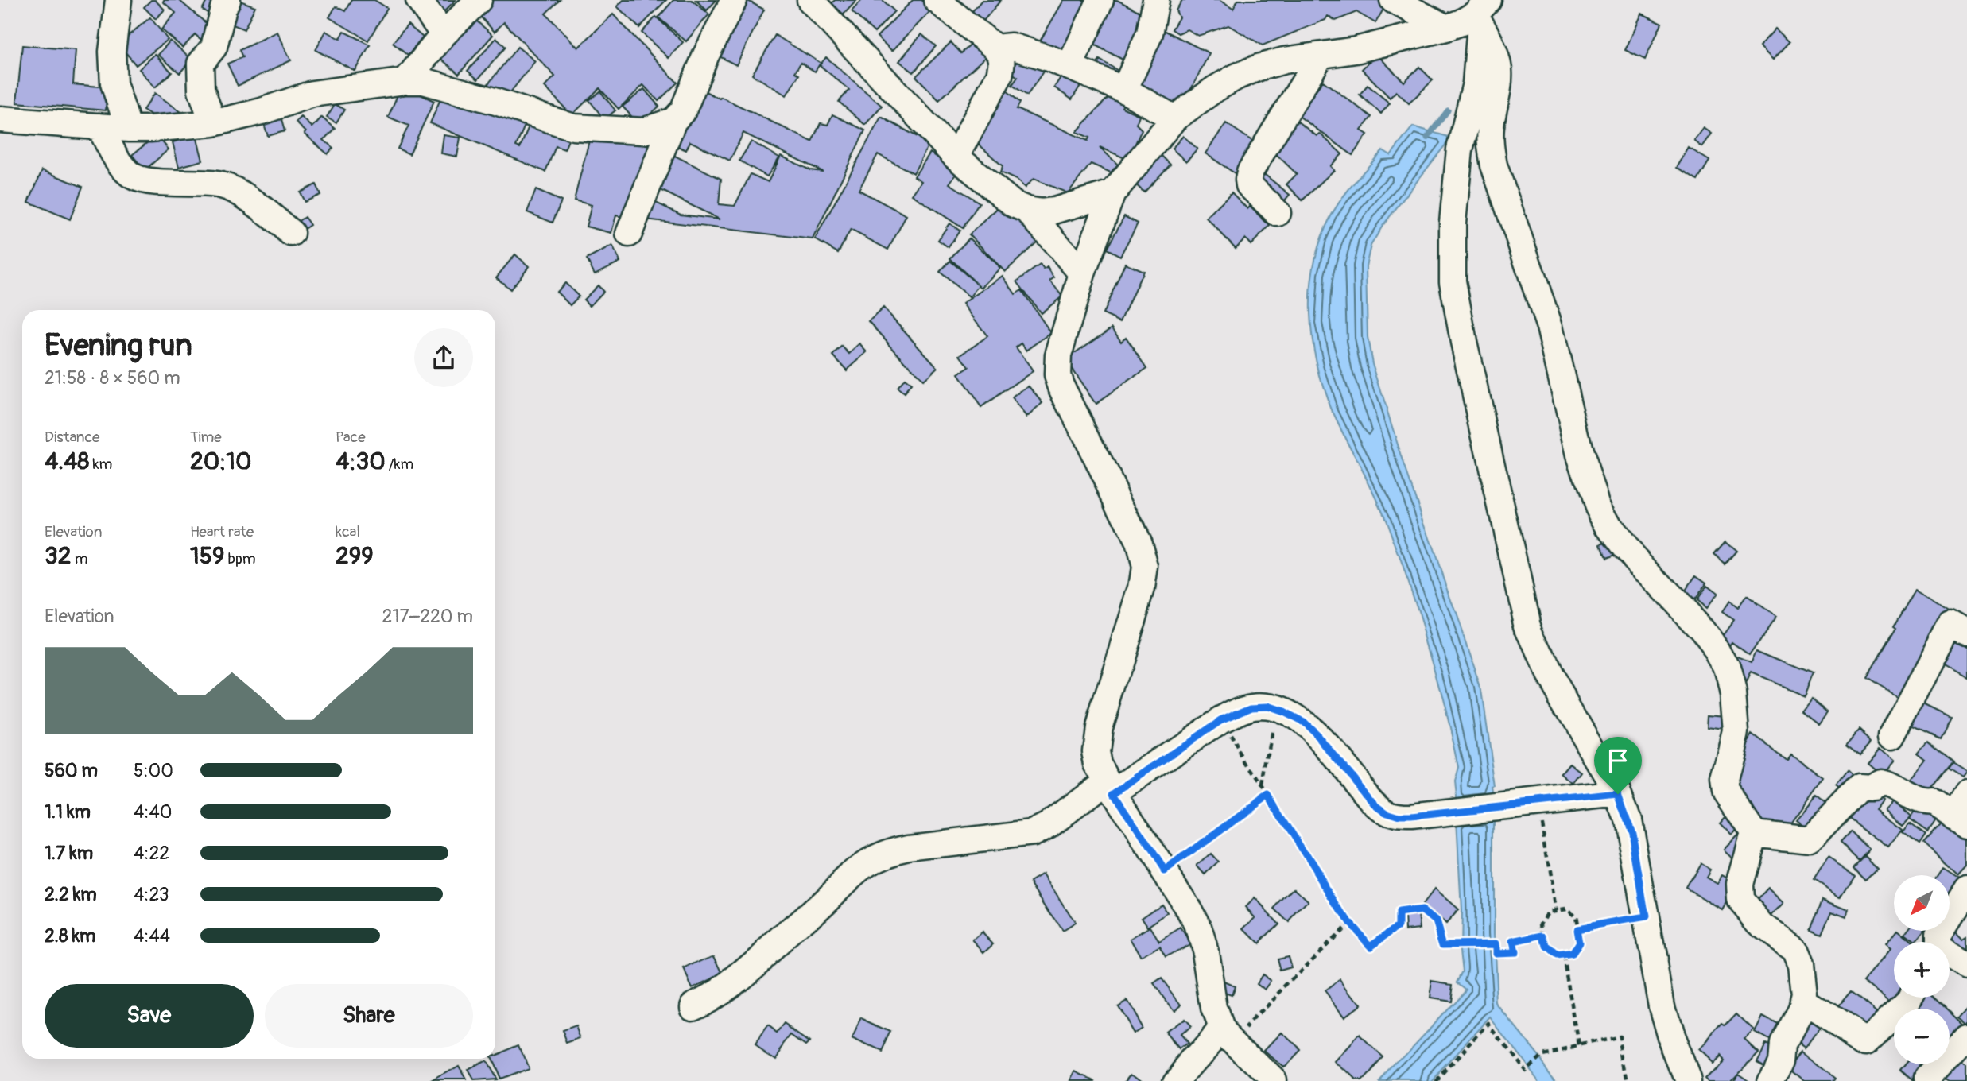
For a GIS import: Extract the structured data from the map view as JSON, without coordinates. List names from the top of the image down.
{
  "north": "bottom left",
  "page": {
    "heading": ["Evening run", "21:58 · 8 × 560 m"],
    "stats": [
      ["Distance", "4.48 km"],
      ["Time", "20:10"],
      ["Pace", "4:30 /km"],
      ["Elevation", "32 m"],
      ["Heart rate", "159 bpm"],
      ["kcal", "299"]
    ],
    "chart": ["Elevation", "217–220 m"],
    "list": [
      {
        "name": "560 m",
        "note": "5:00"
      },
      {
        "name": "1.1 km",
        "note": "4:40"
      },
      {
        "name": "1.7 km",
        "note": "4:22"
      },
      {
        "name": "2.2 km",
        "note": "4:23"
      },
      {
        "name": "2.8 km",
        "note": "4:44"
      }
    ],
    "map_buttons": ["+", "−"],
    "buttons": ["Save", "Share"]
  }
}
